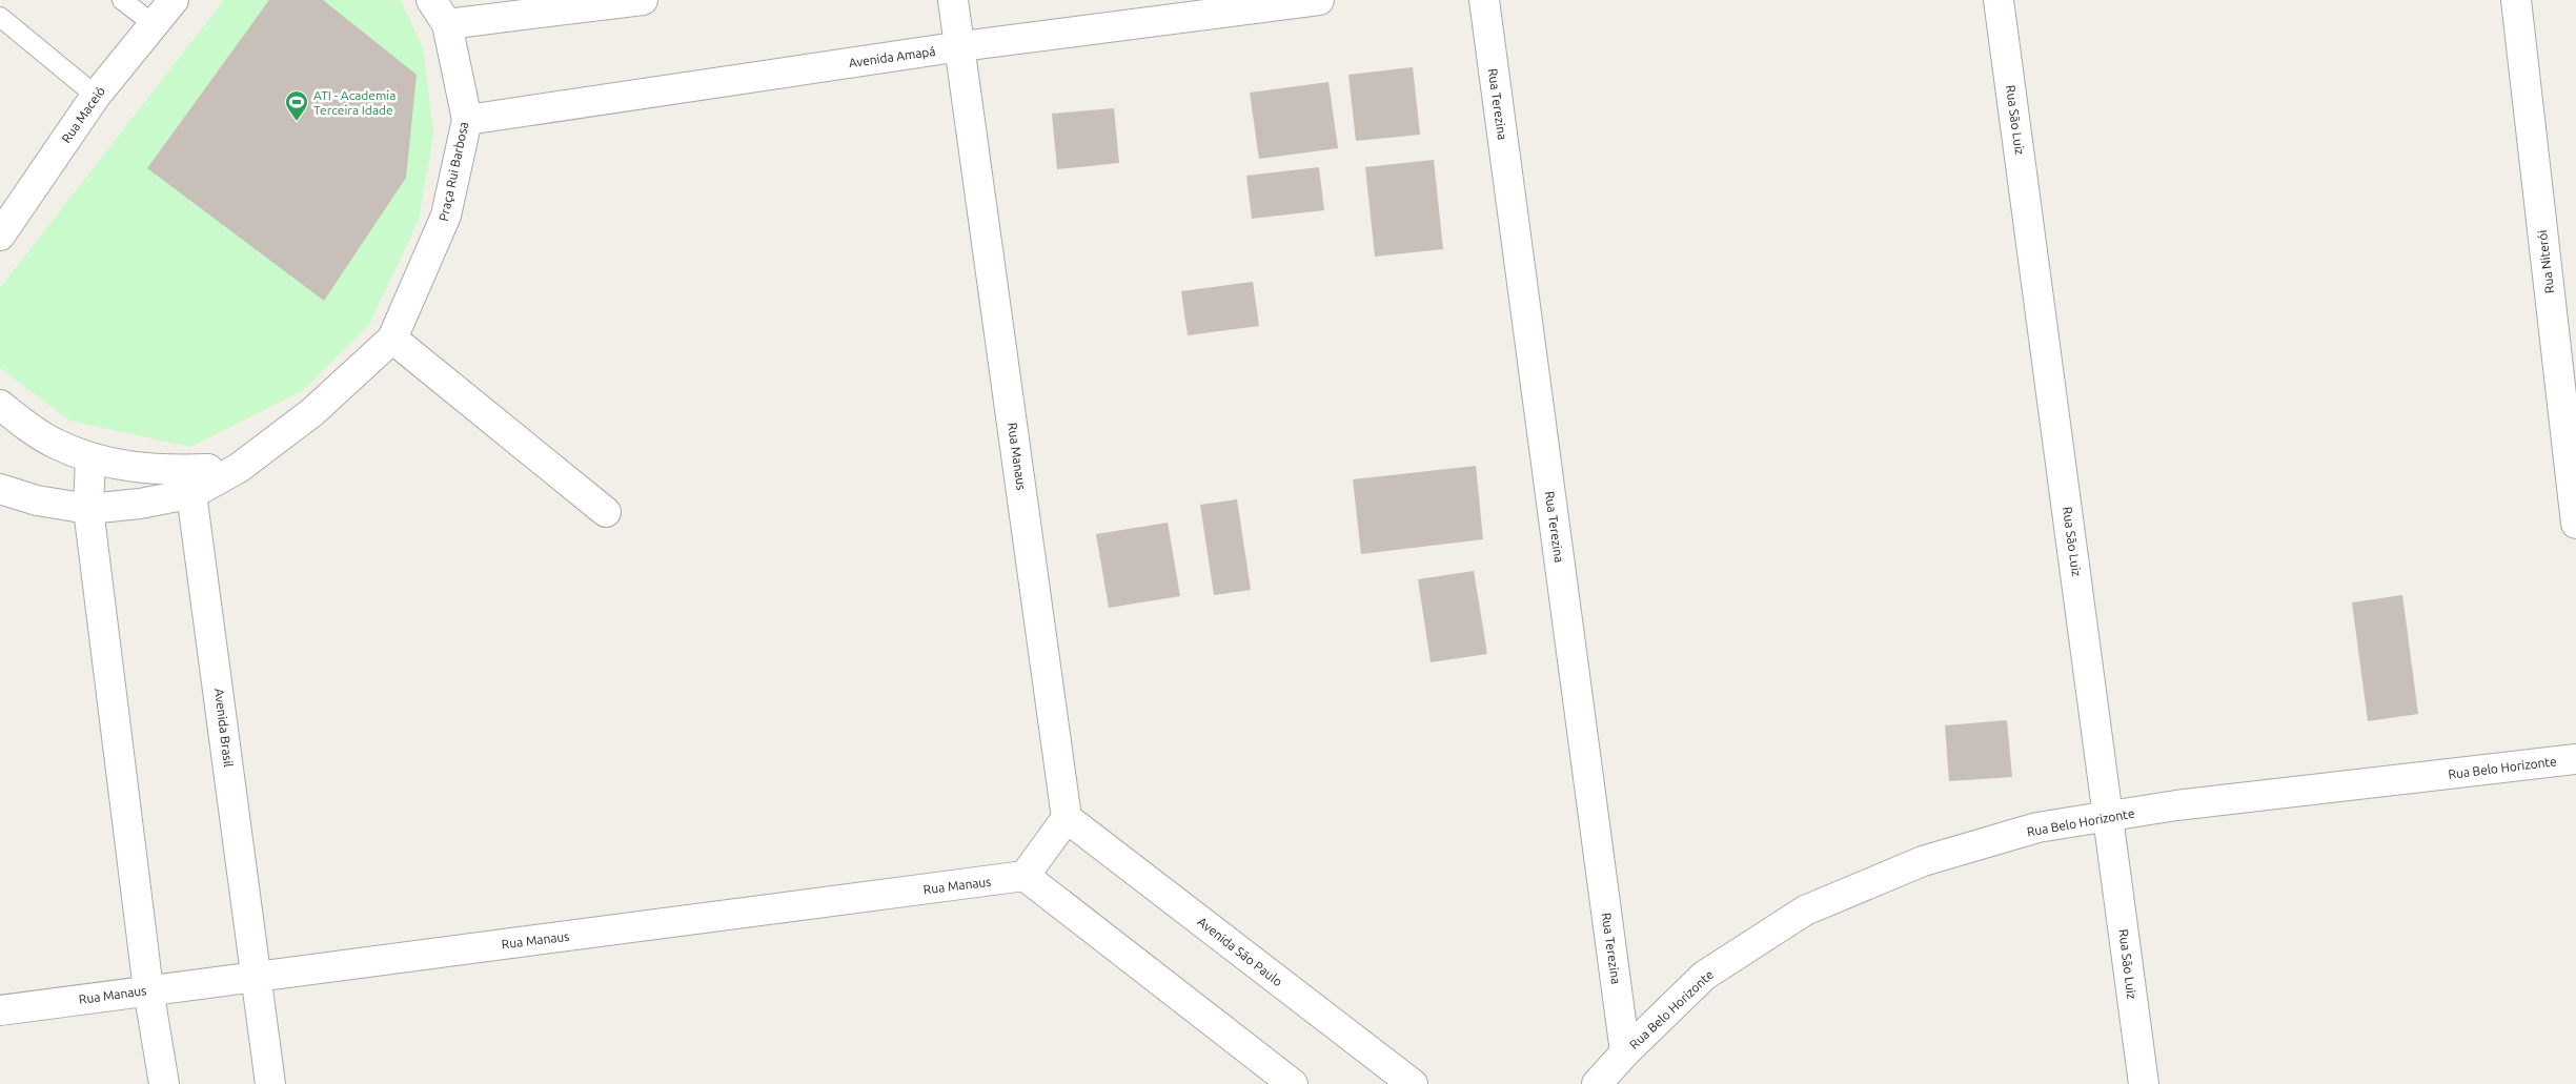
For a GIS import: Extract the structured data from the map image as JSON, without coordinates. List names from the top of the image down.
{
  "streets": {
    "street": [
      "Avenida Amapá",
      "Rua Terezina",
      "Rua Maceió",
      "Rua São Luiz",
      "Praça Rui Barbosa",
      "Rua Niterói",
      "Rua Manaus",
      "Avenida Brasil",
      "Rua Belo Horizonte",
      "Avenida São Paulo"
    ]
  },
  "crossings": [
    ["Avenida Amapá", "Praça Rui Barbosa"],
    ["Avenida Amapá", "Rua Manaus"],
    ["Rua Terezina", "Rua Belo Horizonte"],
    ["Rua São Luiz", "Rua Belo Horizonte"],
    ["Praça Rui Barbosa", "Avenida Brasil"],
    ["Rua Manaus", "Avenida Brasil"],
    ["Rua Manaus", "Avenida São Paulo"]
  ],
  "places": {
    "sports": ["ATI - Academia Terceira Idade"]
  }
}
